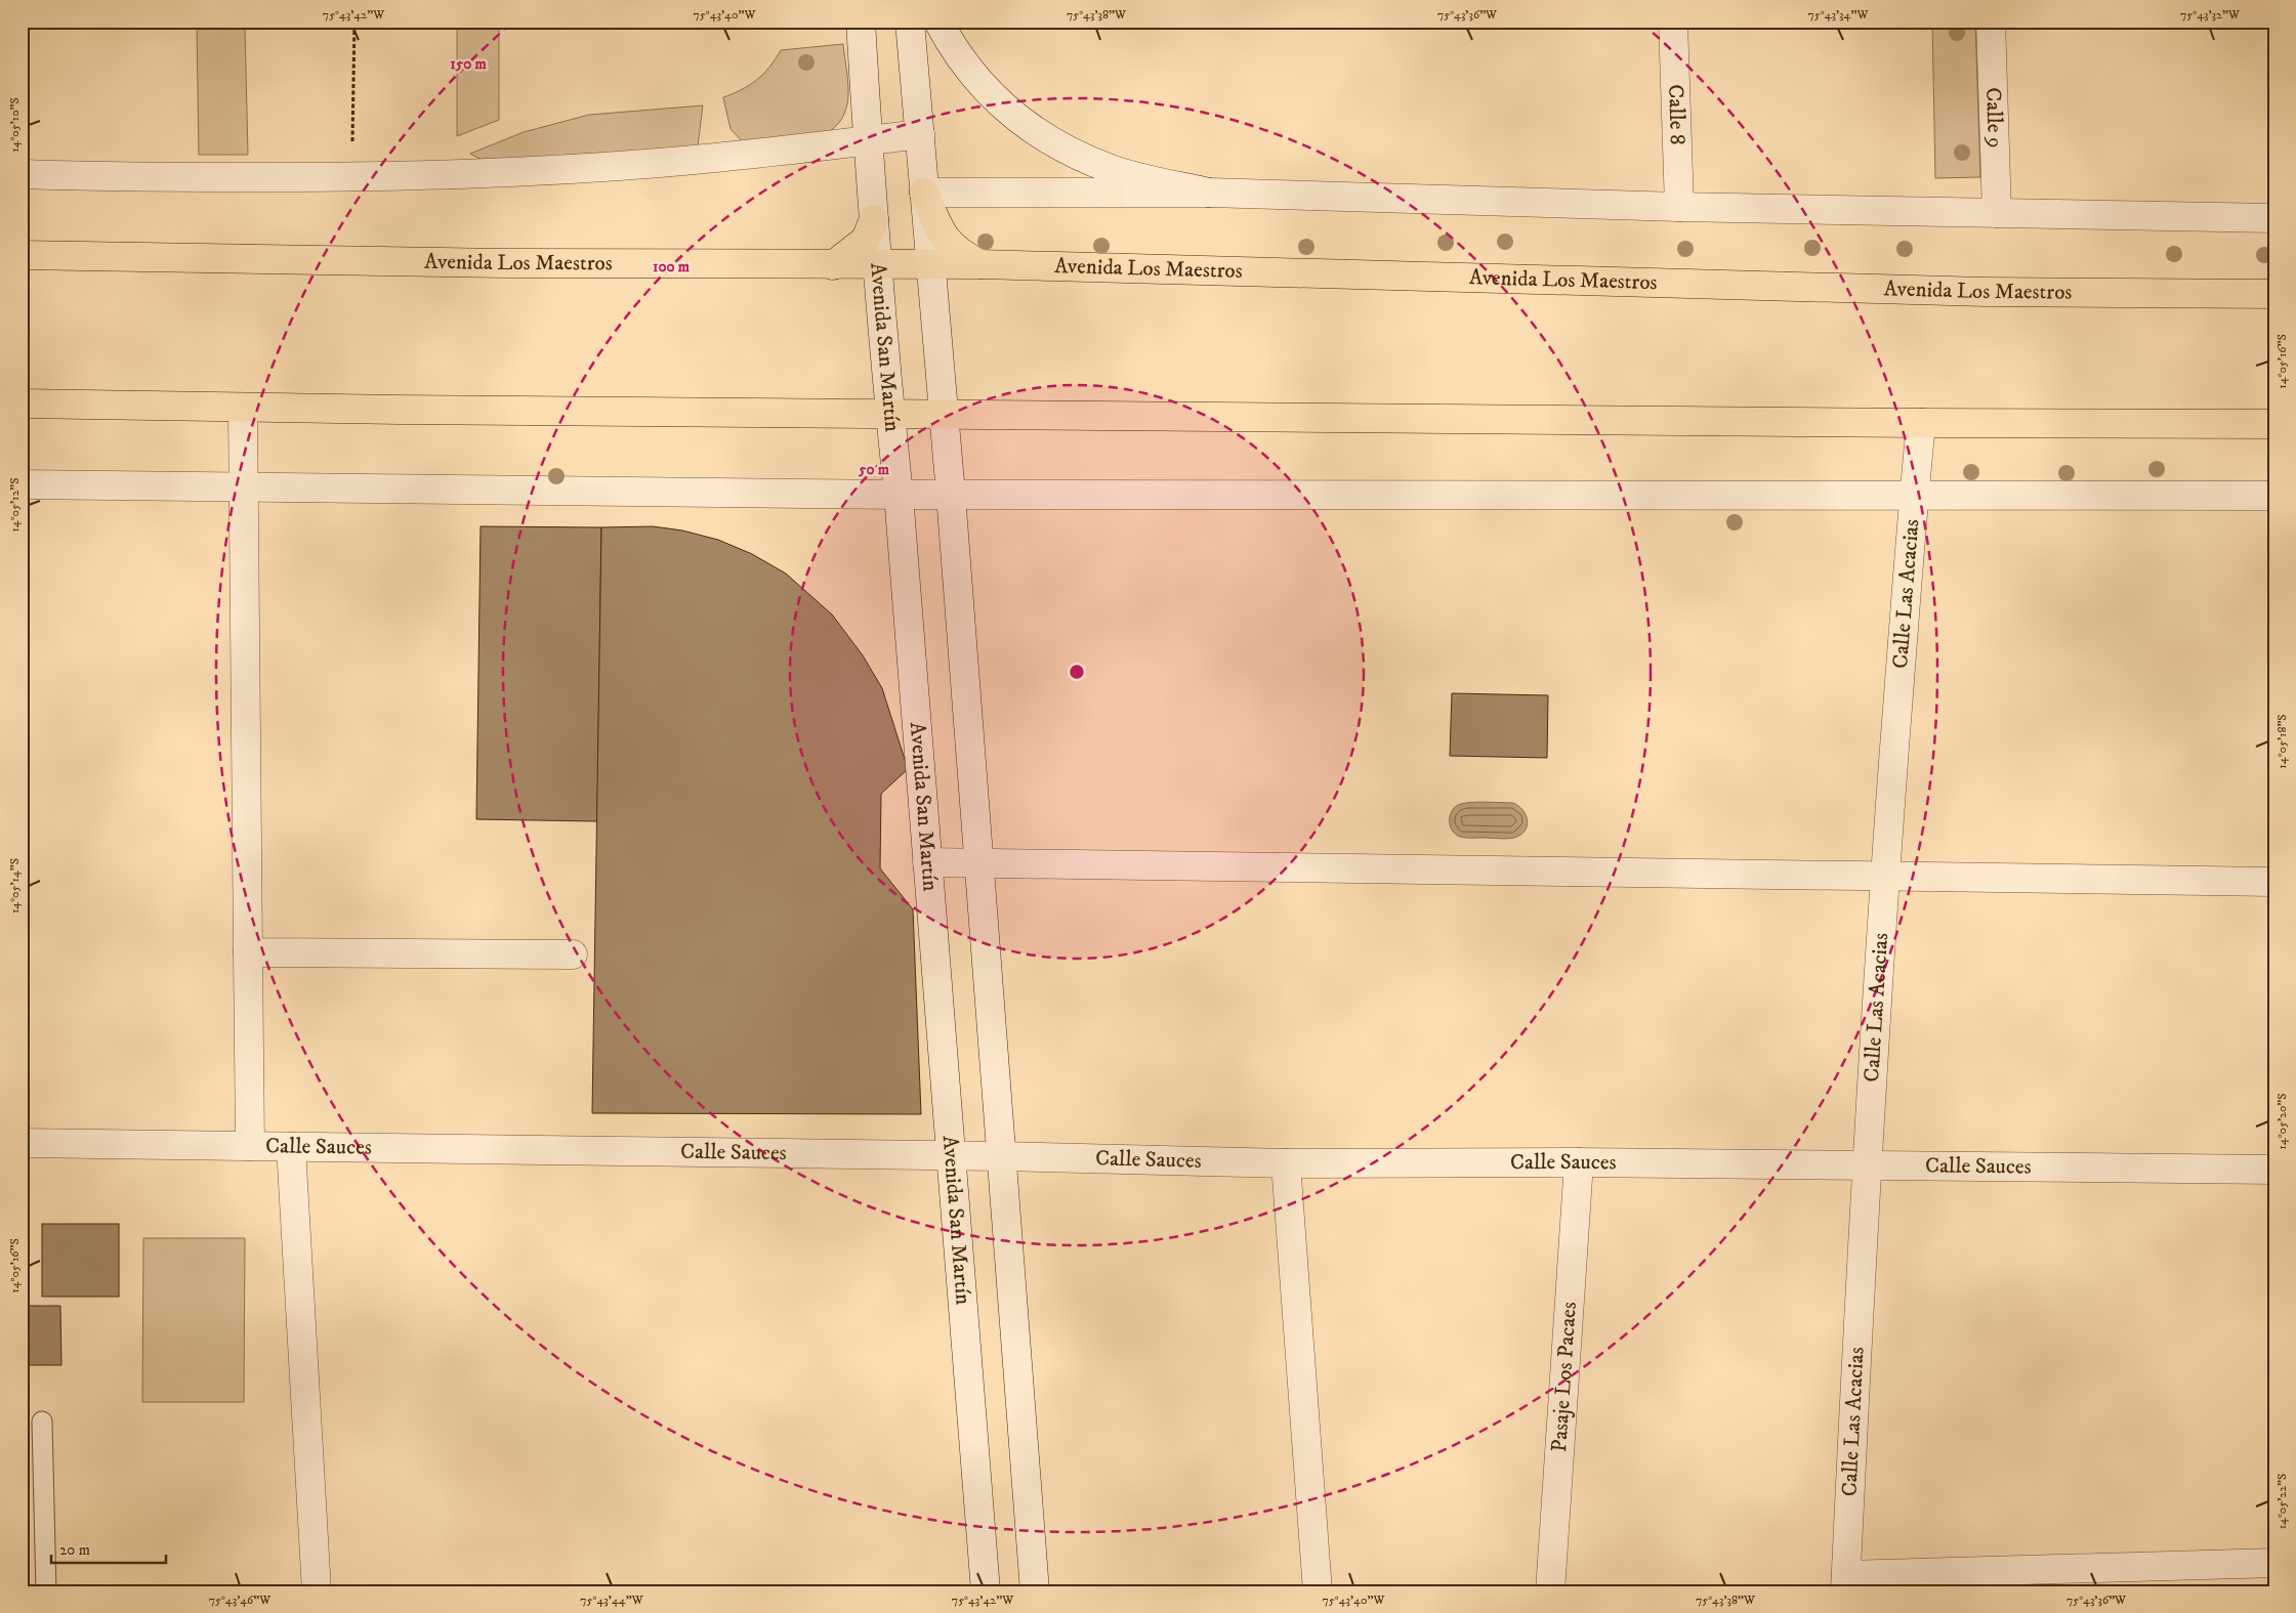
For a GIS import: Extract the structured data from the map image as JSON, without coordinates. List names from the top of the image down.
{
  "streets": {
    "highway": ["Avenida Los Maestros"],
    "street": [
      "Calle 8",
      "Calle 9",
      "Avenida San Martín",
      "Calle Las Acacias",
      "Calle Sauces",
      "Pasaje Los Pacaes"
    ]
  },
  "crossings": [
    ["Avenida Los Maestros", "Avenida San Martín"],
    ["Avenida San Martín", "Calle Sauces"],
    ["Calle Las Acacias", "Calle Sauces"],
    ["Calle Sauces", "Pasaje Los Pacaes"]
  ],
  "scale_bar": "20 m",
  "coordinates": [
    "75°43'42\"W",
    "75°43'40\"W",
    "75°43'38\"W",
    "75°43'36\"W",
    "75°43'34\"W",
    "75°43'32\"W",
    "14°05'10\"S",
    "14°05'16\"S",
    "14°05'12\"S",
    "14°05'18\"S",
    "14°05'14\"S",
    "14°05'20\"S",
    "14°05'22\"S",
    "75°43'46\"W",
    "75°43'44\"W"
  ],
  "rings": ["150 m", "100 m", "50 m"]
}
